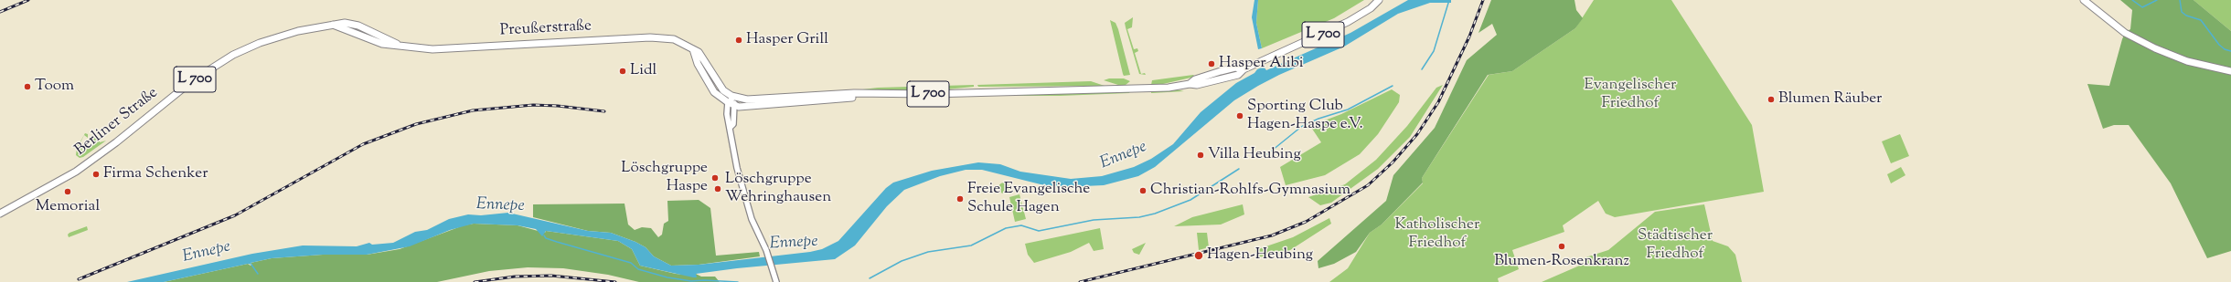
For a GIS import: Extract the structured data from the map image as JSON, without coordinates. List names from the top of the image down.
{
  "streets": {
    "main road": ["Preußerstraße", "L 700", "Berliner Straße"]
  },
  "crossings": [
    ["Preußerstraße", "L 700"],
    ["Preußerstraße", "Berliner Straße"]
  ],
  "water": ["Ennepe"],
  "parks": ["Evangelischer Friedhof", "Katholischer Friedhof", "Städtischer Friedhof"],
  "places": [
    "Hasper Grill",
    "Hasper Alibi",
    "Lidl",
    "Toom",
    "Blumen Räuber",
    "Sporting Club Hagen-Haspe e.V.",
    "Villa Heubing",
    "Firma Schenker",
    "Löschgruppe Haspe",
    "Löschgruppe Wehringhausen",
    "Christian-Rohlfs-Gymnasium",
    "Memorial",
    "Freie Evangelische Schule Hagen",
    "Blumen-Rosenkranz",
    "Hagen-Heubing"
  ]
}
